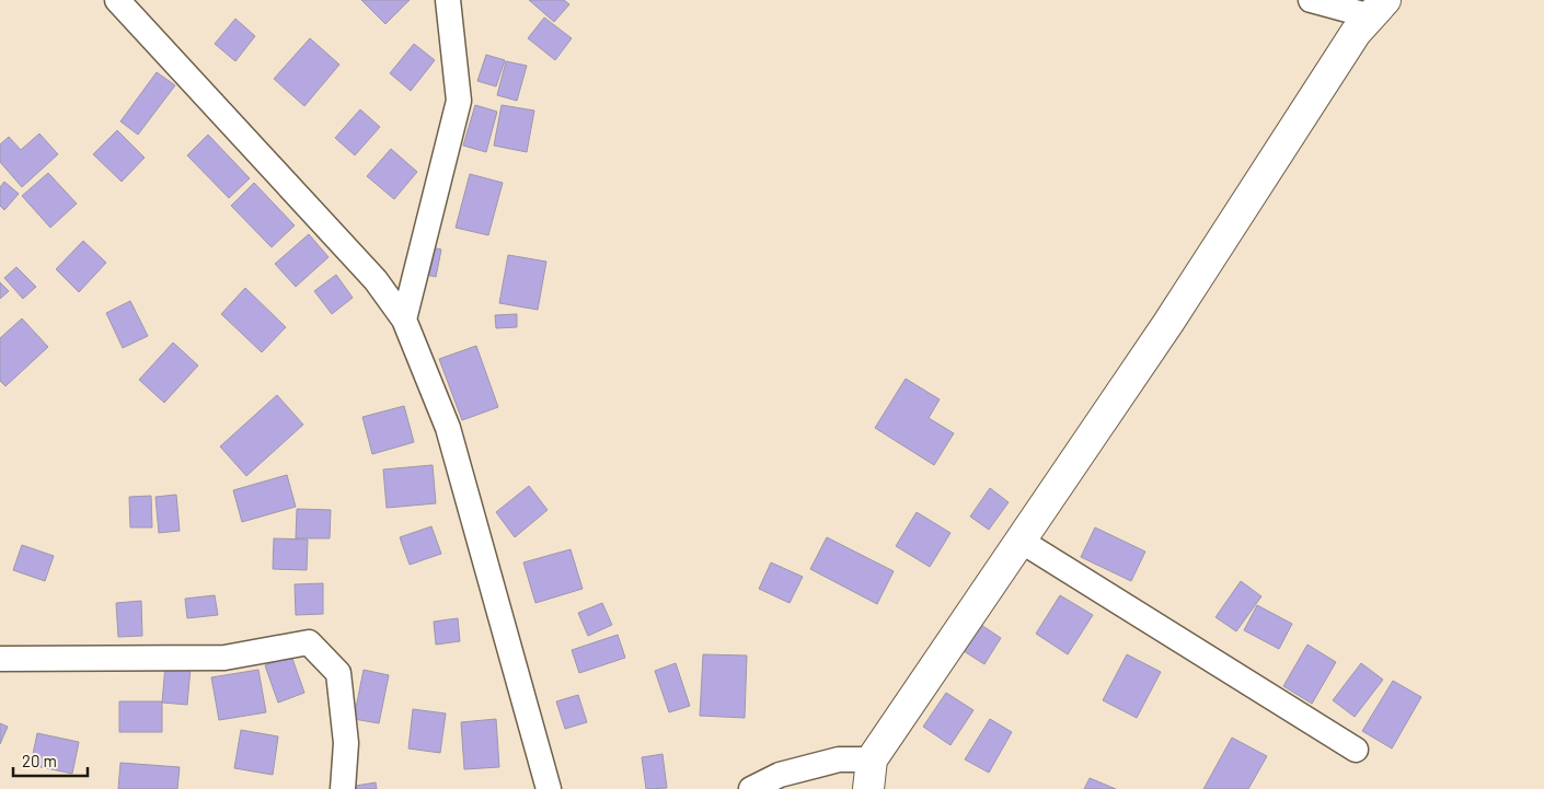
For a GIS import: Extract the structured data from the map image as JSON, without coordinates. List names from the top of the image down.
{
  "scale_bar": "20 m"
}
